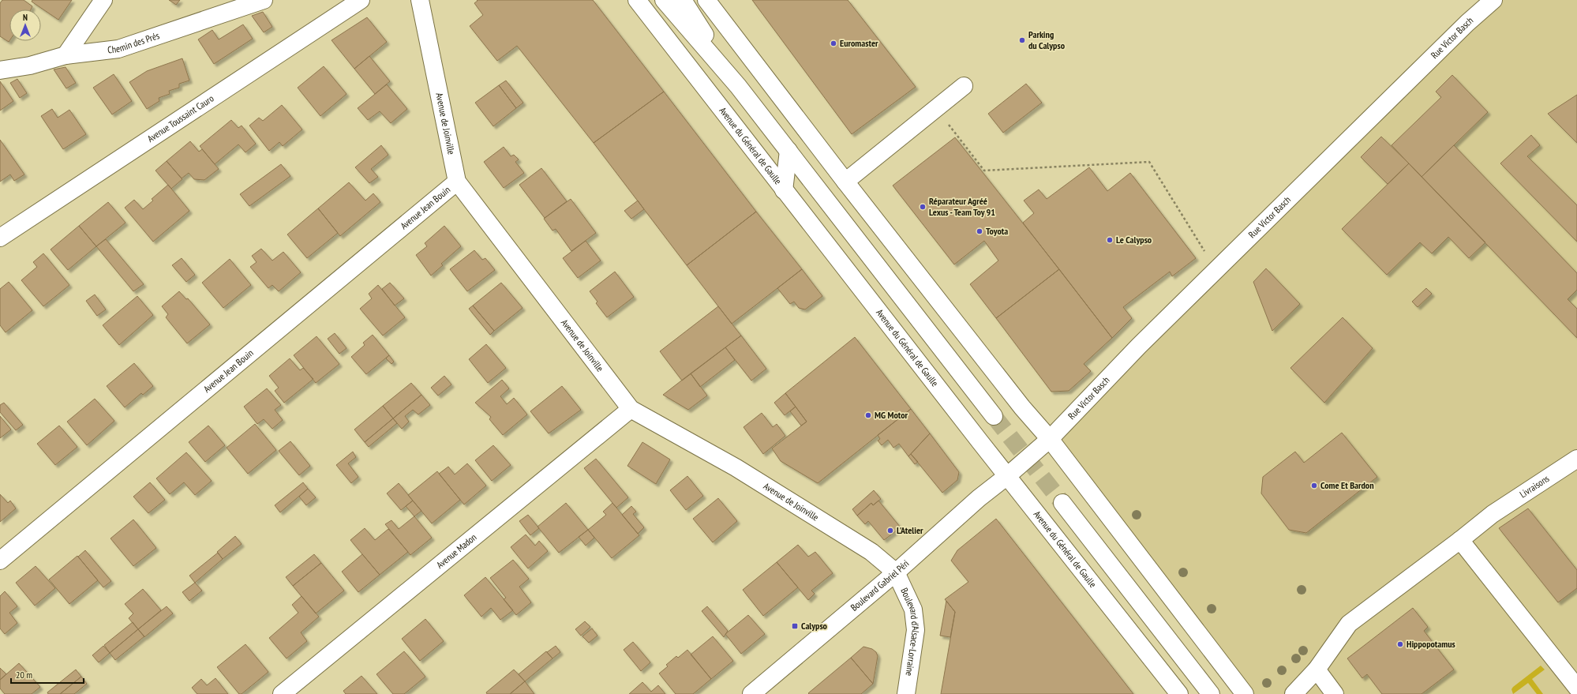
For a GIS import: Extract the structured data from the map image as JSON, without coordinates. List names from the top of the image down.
{
  "streets": {
    "main road": [
      "Rue Victor Basch",
      "Chemin des Prés",
      "Avenue Toussaint Cauro",
      "Avenue de Joinville",
      "Avenue du Général de Gaulle",
      "Avenue Jean Bouin",
      "Livraisons",
      "Avenue Madon",
      "Boulevard Gabriel Péri",
      "Boulevard d'Alsace-Lorraine"
    ]
  },
  "crossings": [
    ["Rue Victor Basch", "Avenue du Général de Gaulle"],
    ["Rue Victor Basch", "Boulevard Gabriel Péri"],
    ["Avenue de Joinville", "Avenue Jean Bouin"],
    ["Avenue de Joinville", "Avenue Madon"],
    ["Avenue de Joinville", "Boulevard Gabriel Péri"],
    ["Avenue de Joinville", "Boulevard d'Alsace-Lorraine"],
    ["Avenue du Général de Gaulle", "Boulevard Gabriel Péri"],
    ["Boulevard Gabriel Péri", "Boulevard d'Alsace-Lorraine"]
  ],
  "places": {
    "other": [
      "Parking du Calypso",
      "Euromaster",
      "Réparateur Agréé Lexus - Team Toy 91",
      "Toyota",
      "Le Calypso",
      "MG Motor",
      "Come Et Bardon",
      "L'Atelier",
      "Hippopotamus"
    ],
    "transit": ["Calypso"]
  },
  "scale_bar": "20 m",
  "north": "top"
}
